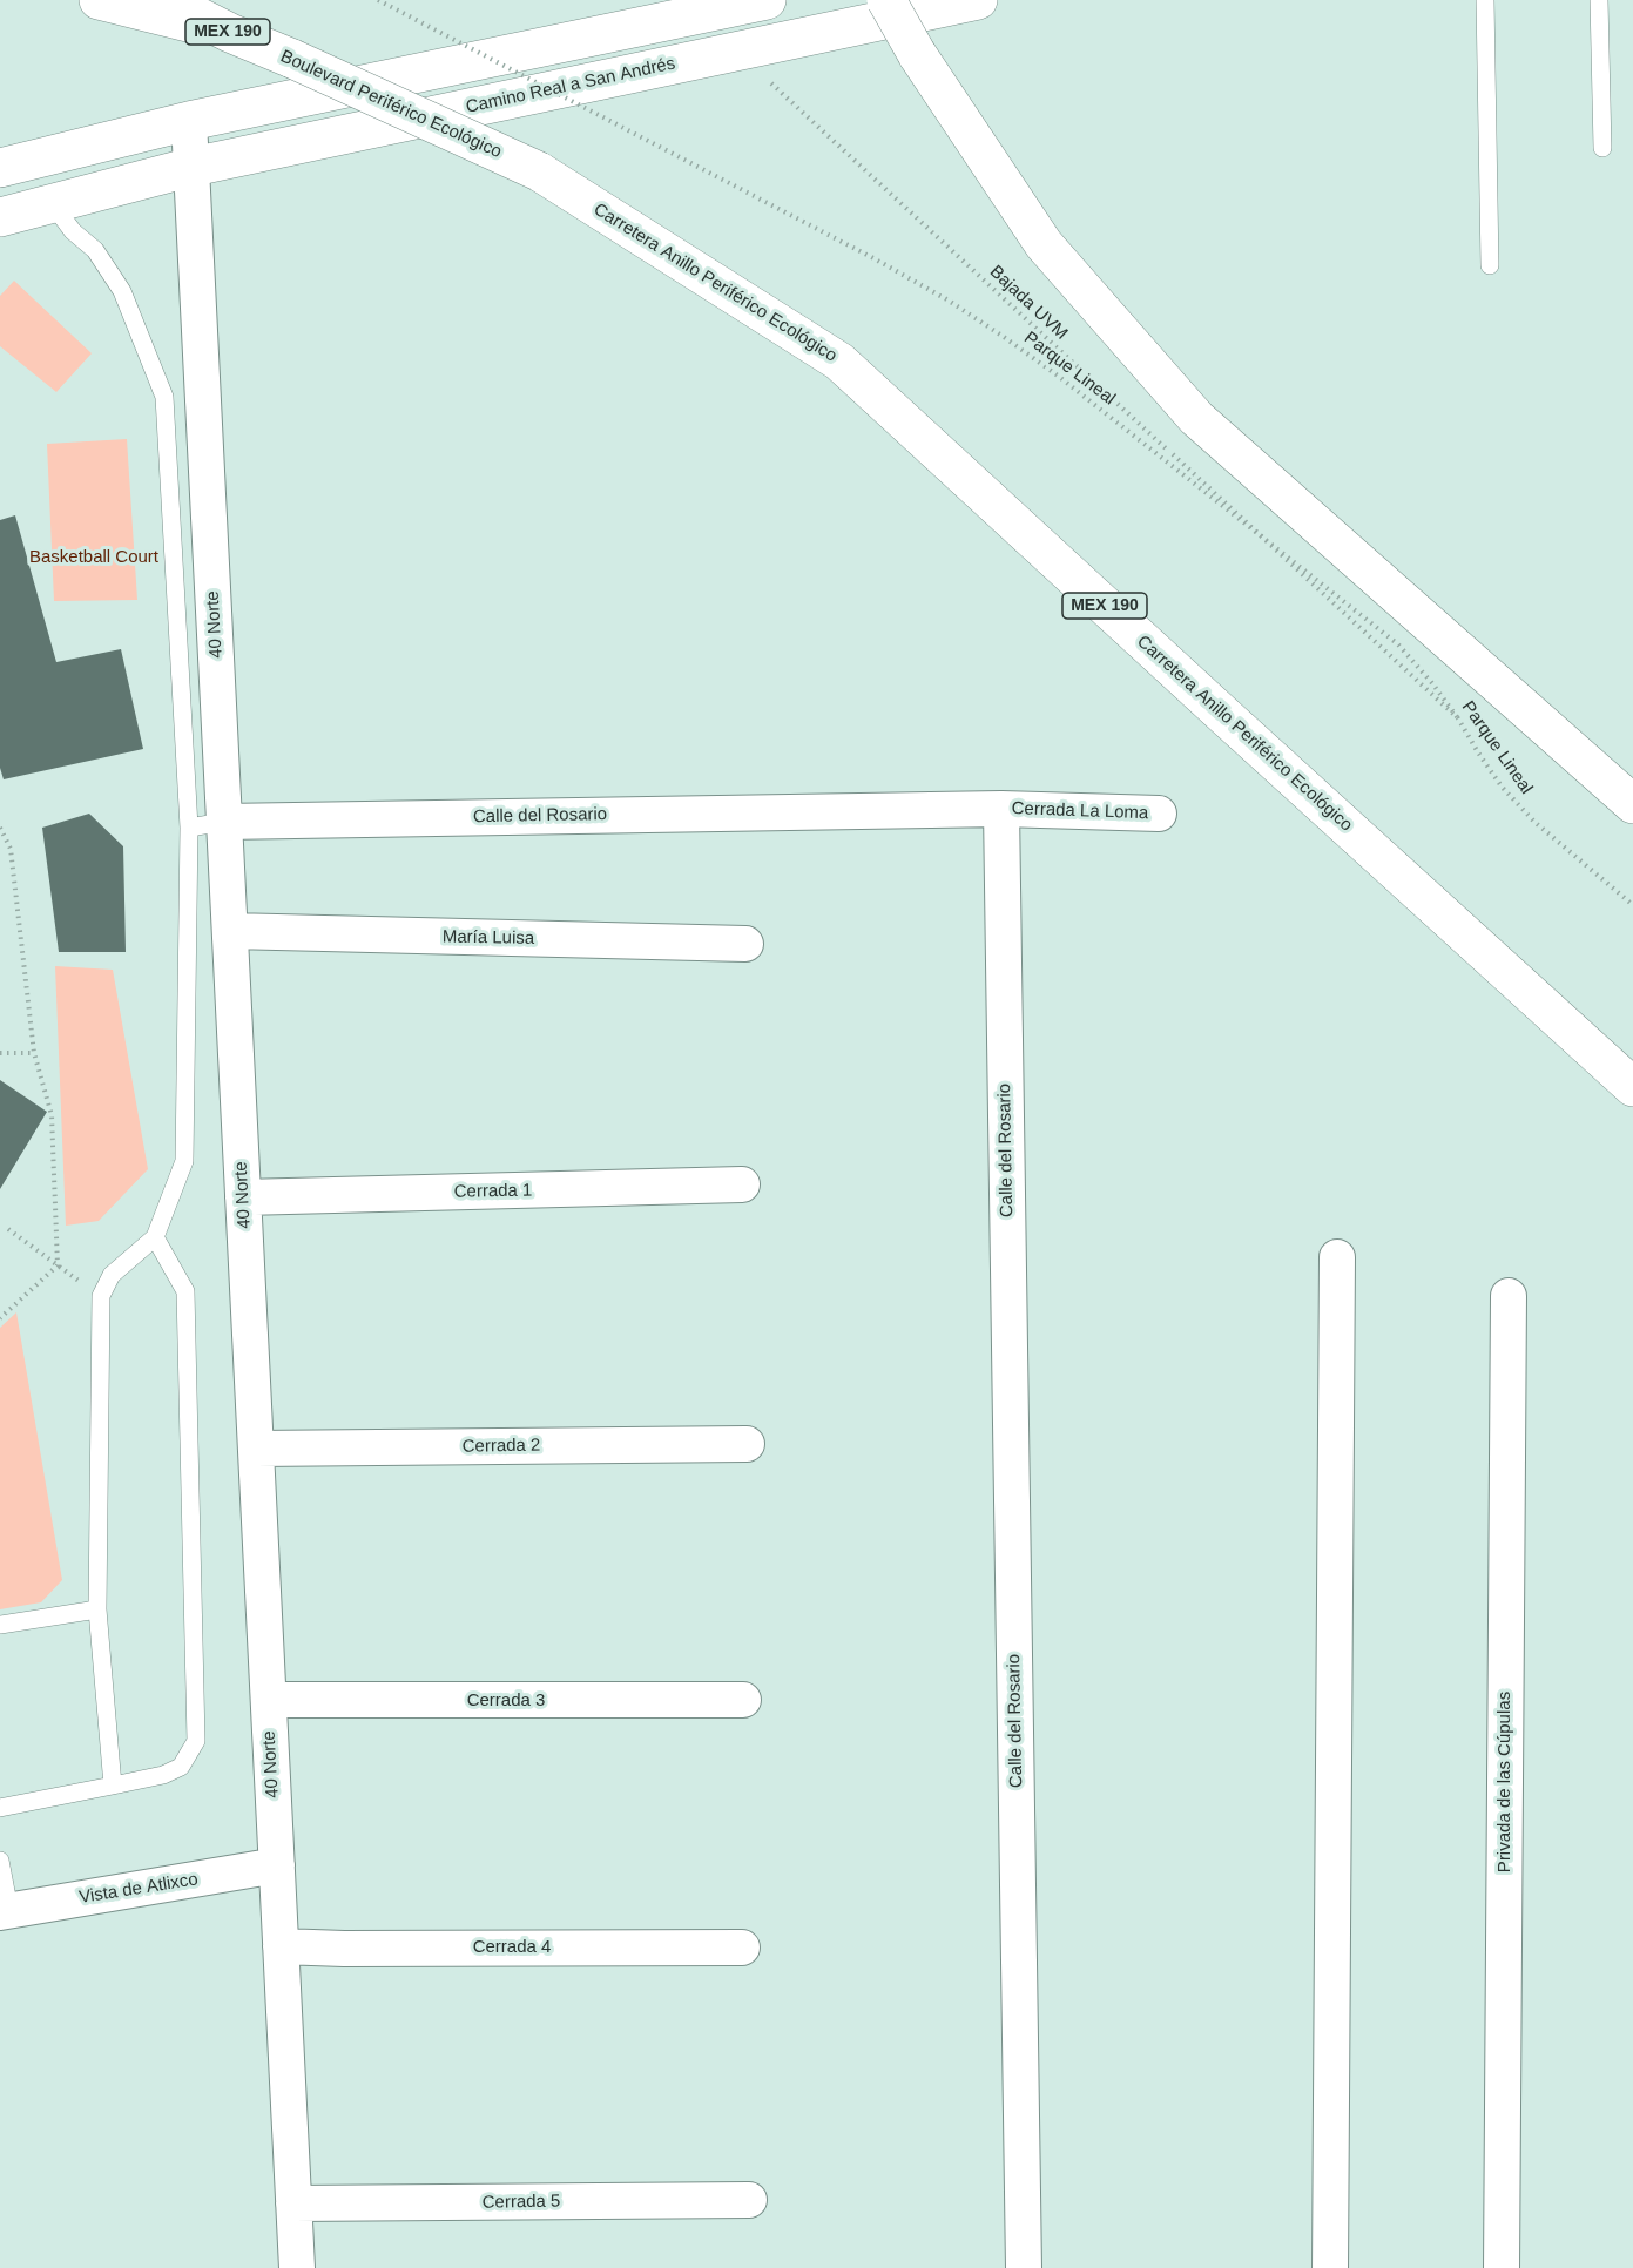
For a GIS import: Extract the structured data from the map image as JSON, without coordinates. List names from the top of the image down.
{
  "streets": {
    "main road": [
      "MEX 190",
      "Camino Real a San Andrés",
      "Boulevard Periférico Ecológico",
      "Carretera Anillo Periférico Ecológico"
    ],
    "street": [
      "40 Norte",
      "Cerrada La Loma",
      "Calle del Rosario",
      "María Luisa",
      "Cerrada 1",
      "Cerrada 2",
      "Cerrada 3",
      "Privada de las Cúpulas",
      "Vista de Atlixco",
      "Cerrada 4",
      "Cerrada 5"
    ],
    "path": ["Bajada UVM", "Parque Lineal"]
  },
  "crossings": [
    ["Camino Real a San Andrés", "Bajada UVM"],
    ["Camino Real a San Andrés", "40 Norte"],
    ["Boulevard Periférico Ecológico", "Carretera Anillo Periférico Ecológico"],
    ["Bajada UVM", "Parque Lineal"],
    ["40 Norte", "Calle del Rosario"],
    ["40 Norte", "María Luisa"],
    ["40 Norte", "Cerrada 1"],
    ["40 Norte", "Cerrada 2"],
    ["40 Norte", "Cerrada 3"],
    ["40 Norte", "Vista de Atlixco"],
    ["40 Norte", "Cerrada 4"],
    ["40 Norte", "Cerrada 5"],
    ["Cerrada La Loma", "Calle del Rosario"]
  ],
  "parks": ["Basketball Court"]
}
